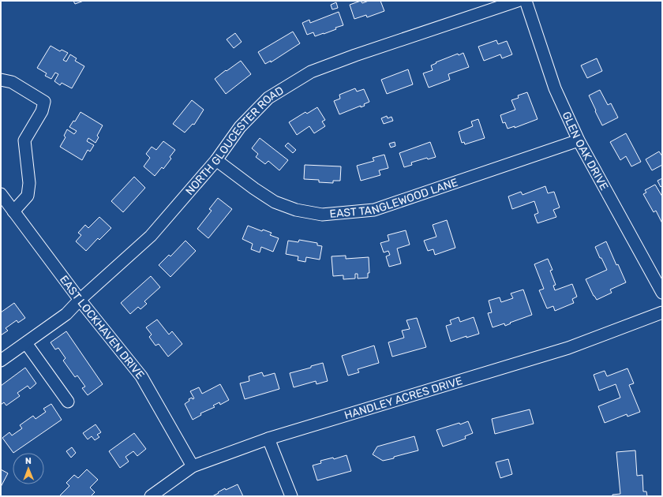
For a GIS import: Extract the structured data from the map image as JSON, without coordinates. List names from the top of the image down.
{
  "streets": {
    "street": [
      "NORTH GLOUCESTER ROAD",
      "GLEN OAK DRIVE",
      "EAST TANGLEWOOD LANE",
      "EAST LOCKHAVEN DRIVE",
      "HANDLEY ACRES DRIVE"
    ]
  },
  "crossings": [
    ["NORTH GLOUCESTER ROAD", "EAST TANGLEWOOD LANE"],
    ["NORTH GLOUCESTER ROAD", "EAST LOCKHAVEN DRIVE"],
    ["GLEN OAK DRIVE", "EAST TANGLEWOOD LANE"],
    ["EAST LOCKHAVEN DRIVE", "HANDLEY ACRES DRIVE"]
  ],
  "north": "top"
}
